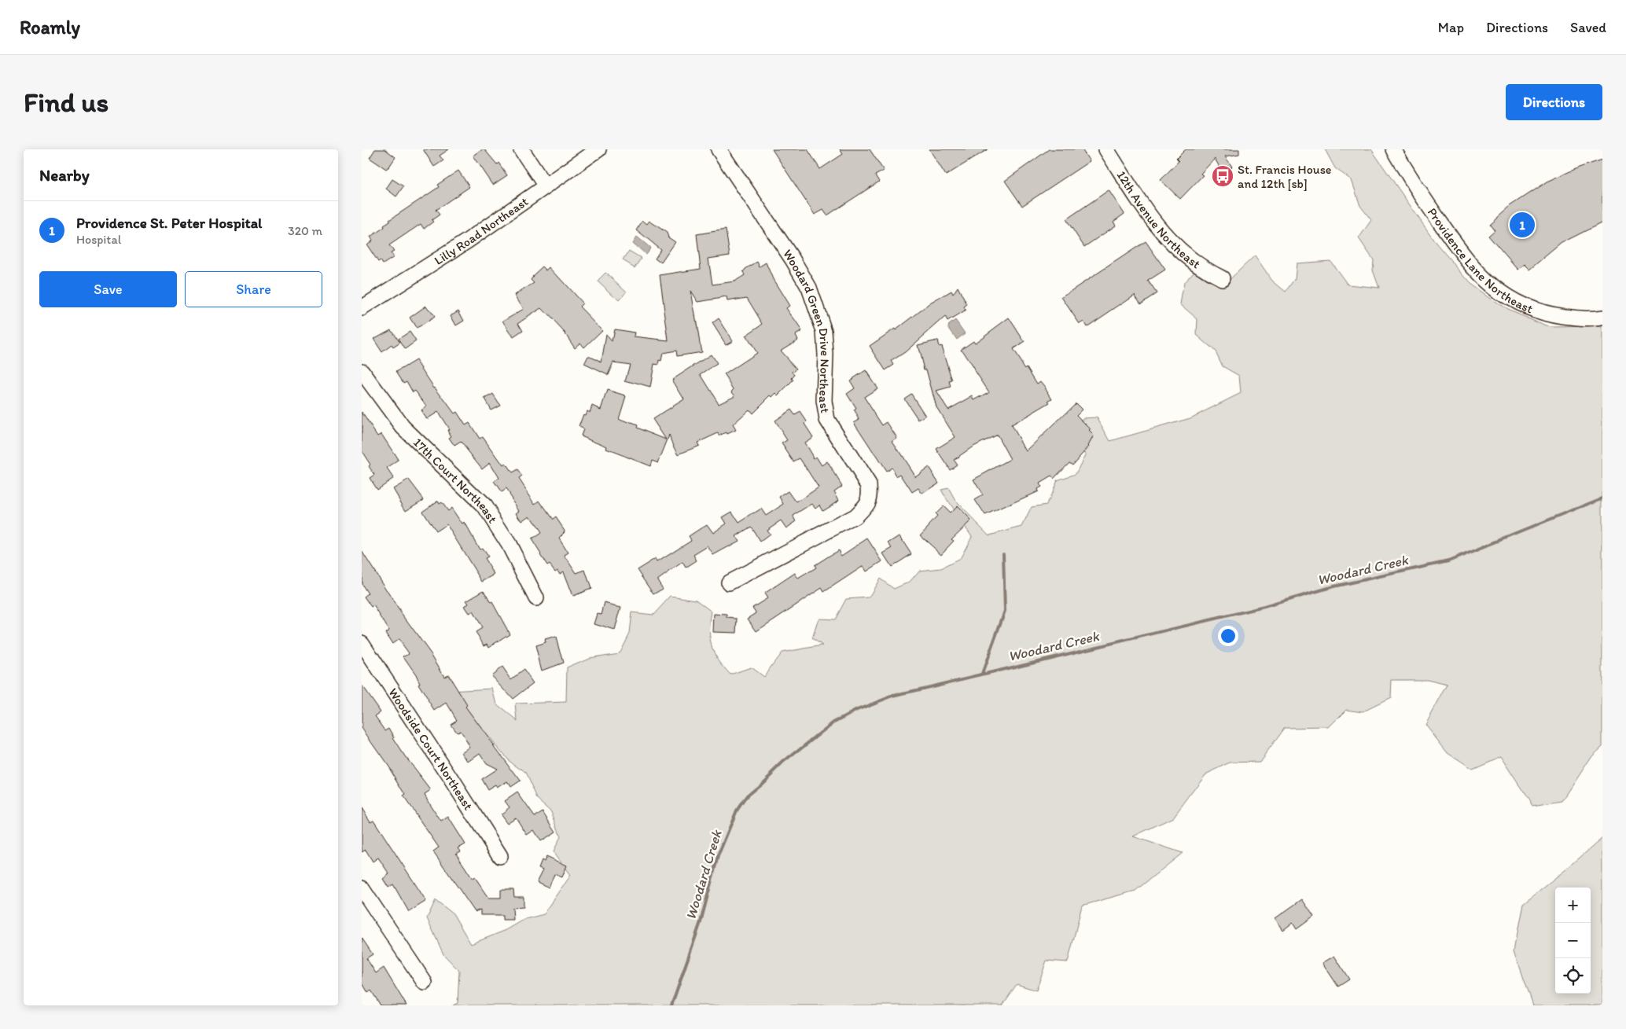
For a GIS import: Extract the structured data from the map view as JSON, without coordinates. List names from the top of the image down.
{
  "streets": {
    "street": [
      "12th Avenue Northeast",
      "Lilly Road Northeast",
      "Providence Lane Northeast",
      "Woodard Green Drive Northeast",
      "17th Court Northeast",
      "Woodside Court Northeast"
    ]
  },
  "water": ["Woodard Creek"],
  "places": {
    "bus stop": ["St. Francis House and 12th [sb]"]
  },
  "page": {
    "header": "Roamly",
    "nav": ["Map", "Directions", "Saved"],
    "buttons": [
      "Directions",
      ["Save", "Share"]
    ],
    "title": "Find us",
    "heading": "Nearby",
    "list": [
      {
        "mark": "1",
        "name": "Providence St. Peter Hospital",
        "note": "Hospital",
        "value": "320 m"
      }
    ],
    "pins": "1",
    "map_buttons": ["+", "−"]
  }
}
